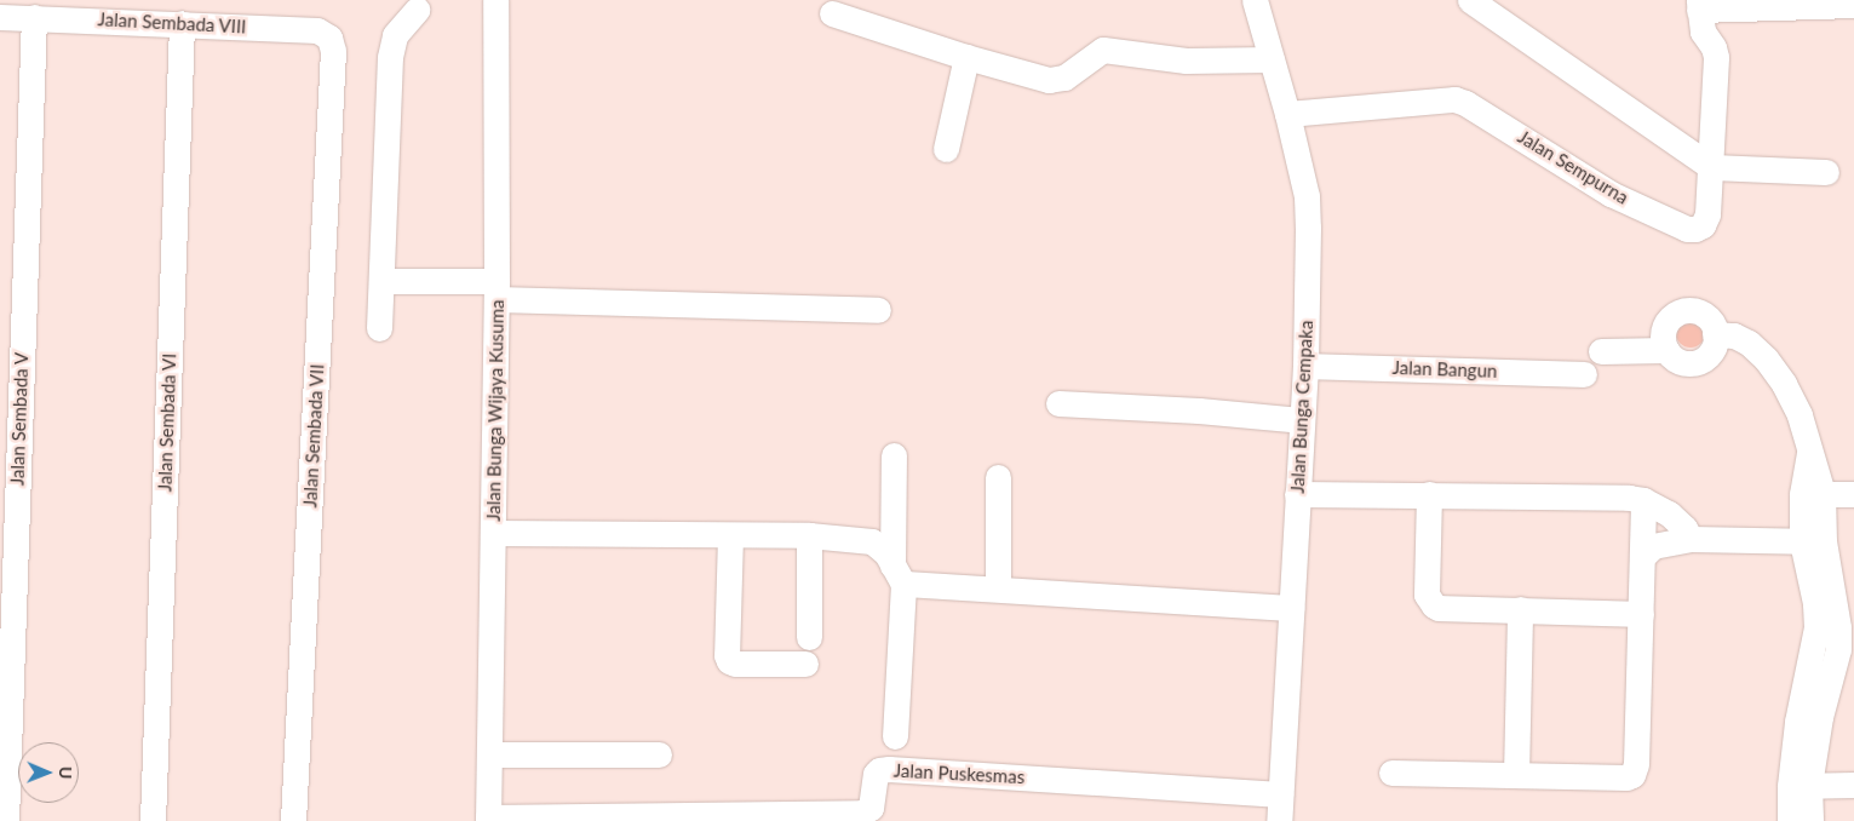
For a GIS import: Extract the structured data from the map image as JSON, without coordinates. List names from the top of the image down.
{
  "streets": {
    "street": [
      "Jalan Sembada VIII",
      "Jalan Sempurna",
      "Jalan Bangun",
      "Jalan Bunga Cempaka",
      "Jalan Bunga Wijaya Kusuma",
      "Jalan Sembada V",
      "Jalan Sembada VI",
      "Jalan Sembada VII",
      "Jalan Puskesmas"
    ]
  },
  "crossings": [
    ["Jalan Sembada VIII", "Jalan Sembada V"],
    ["Jalan Sembada VIII", "Jalan Sembada VI"],
    ["Jalan Sembada VIII", "Jalan Sembada VII"],
    ["Jalan Sempurna", "Jalan Bunga Cempaka"],
    ["Jalan Bangun", "Jalan Bunga Cempaka"],
    ["Jalan Bunga Cempaka", "Jalan Puskesmas"],
    ["Jalan Bunga Wijaya Kusuma", "Jalan Puskesmas"]
  ],
  "north": "right"
}
